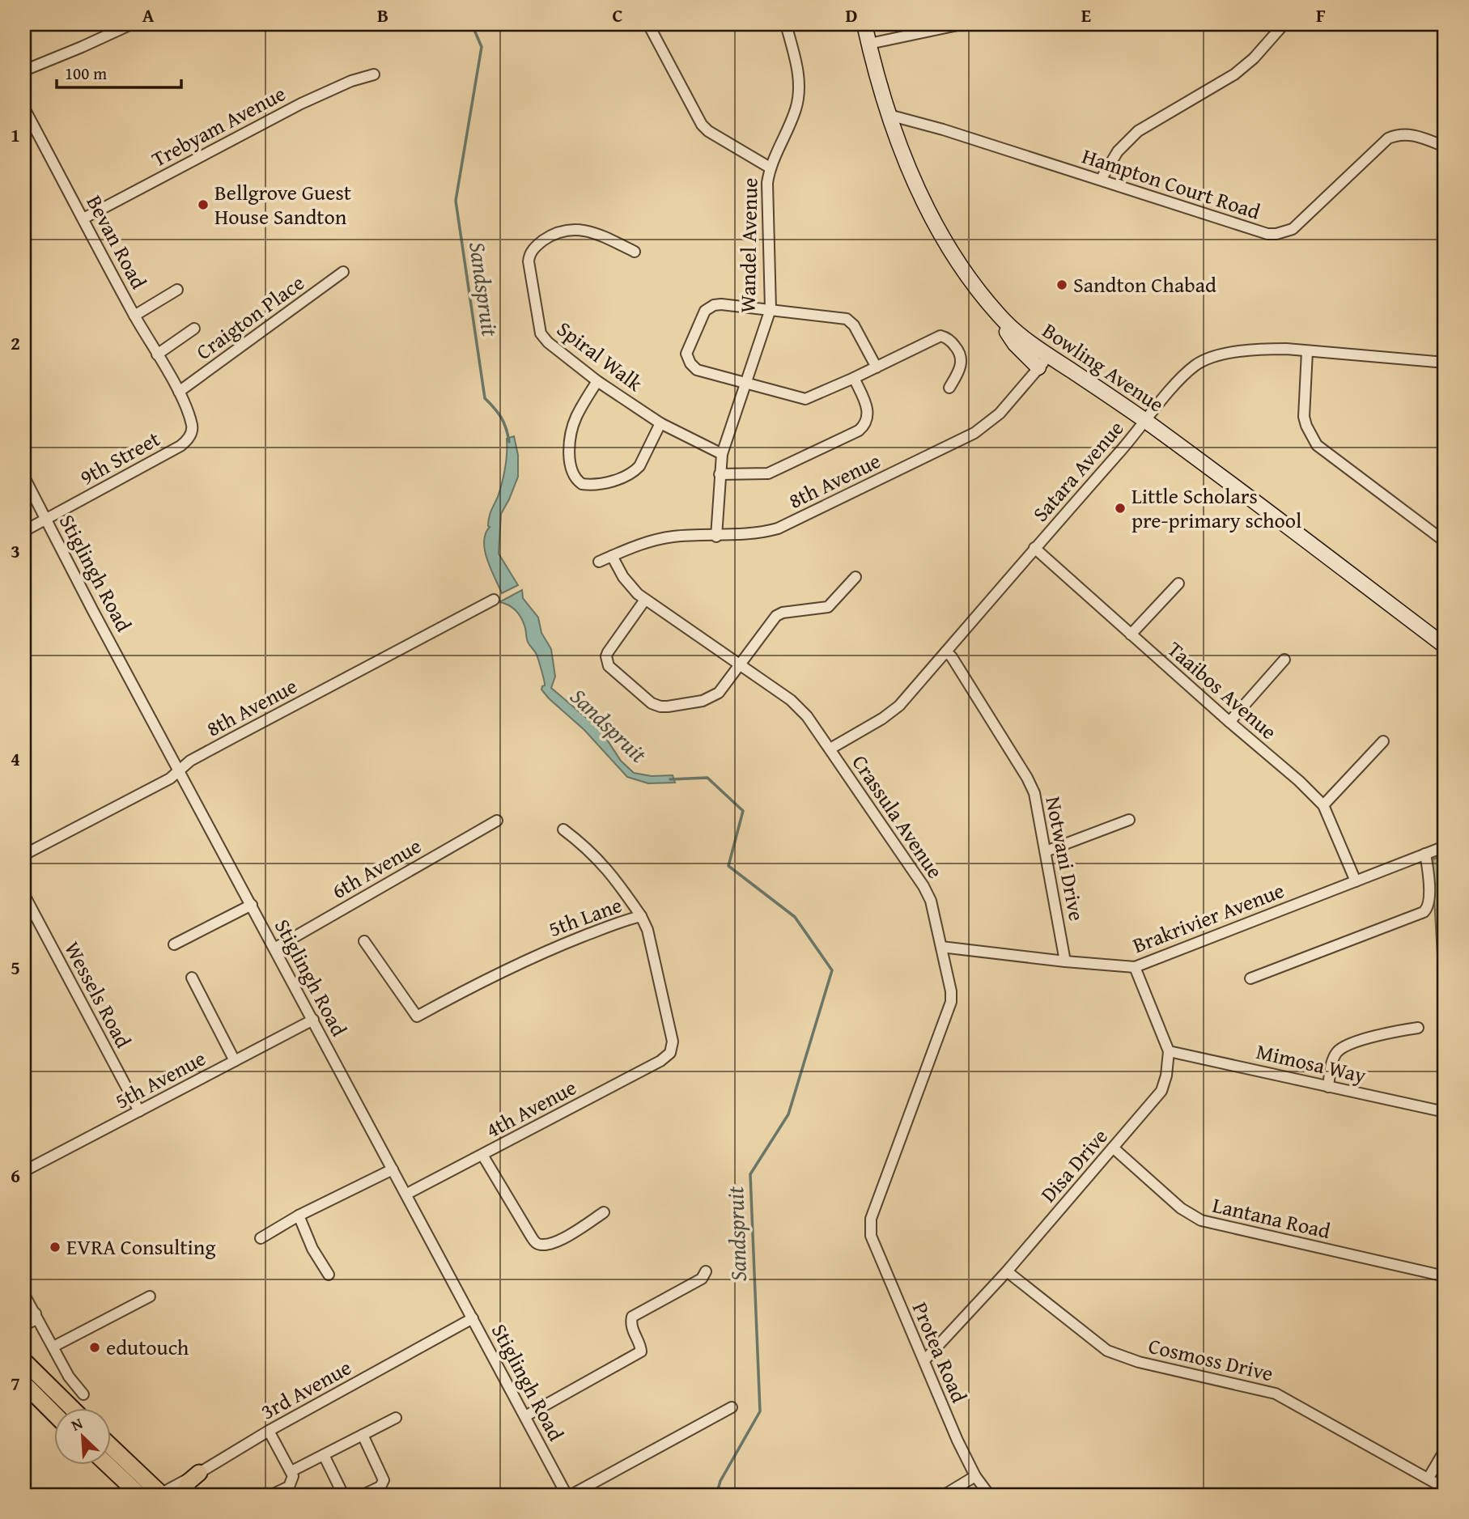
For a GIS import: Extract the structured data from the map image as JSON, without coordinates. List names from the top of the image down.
{
  "streets": {
    "main road": ["Bowling Avenue"],
    "street": [
      "Trebyam Avenue",
      "Hampton Court Road",
      "Bevan Road",
      "Wandel Avenue",
      "Craigton Place",
      "Spiral Walk",
      "9th Street",
      "Satara Avenue",
      "8th Avenue",
      "Stiglingh Road",
      "Taaibos Avenue",
      "Crassula Avenue",
      "Notwani Drive",
      "6th Avenue",
      "5th Lane",
      "Brakrivier Avenue",
      "Wessels Road",
      "Mimosa Way",
      "5th Avenue",
      "4th Avenue",
      "Disa Drive",
      "Lantana Road",
      "Protea Road",
      "Cosmoss Drive",
      "3rd Avenue"
    ]
  },
  "crossings": [
    ["Trebyam Avenue", "Bevan Road"],
    ["Hampton Court Road", "Bowling Avenue"],
    ["Bevan Road", "Craigton Place"],
    ["Bevan Road", "9th Street"],
    ["Wandel Avenue", "Spiral Walk"],
    ["Wandel Avenue", "8th Avenue"],
    ["Craigton Place", "9th Street"],
    ["Bowling Avenue", "Satara Avenue"],
    ["Bowling Avenue", "8th Avenue"],
    ["9th Street", "Stiglingh Road"],
    ["Satara Avenue", "Taaibos Avenue"],
    ["Satara Avenue", "Crassula Avenue"],
    ["Satara Avenue", "Notwani Drive"],
    ["8th Avenue", "Stiglingh Road"],
    ["8th Avenue", "Crassula Avenue"],
    ["Stiglingh Road", "6th Avenue"],
    ["Stiglingh Road", "5th Avenue"],
    ["Stiglingh Road", "4th Avenue"],
    ["Stiglingh Road", "3rd Avenue"],
    ["Taaibos Avenue", "Brakrivier Avenue"],
    ["Crassula Avenue", "Brakrivier Avenue"],
    ["Crassula Avenue", "Protea Road"],
    ["Notwani Drive", "Brakrivier Avenue"],
    ["5th Lane", "4th Avenue"],
    ["Brakrivier Avenue", "Disa Drive"],
    ["Wessels Road", "5th Avenue"],
    ["Mimosa Way", "Disa Drive"],
    ["Disa Drive", "Lantana Road"],
    ["Disa Drive", "Protea Road"],
    ["Disa Drive", "Cosmoss Drive"]
  ],
  "water": ["Sandspruit"],
  "places": [
    "Bellgrove Guest House Sandton",
    "Sandton Chabad",
    "Little Scholars pre-primary school",
    "EVRA Consulting",
    "edutouch"
  ],
  "scale_bar": "100 m",
  "north": "top left",
  "grid": {
    "columns": [
      "A",
      "B",
      "C",
      "D",
      "E",
      "F"
    ],
    "rows": [
      "1",
      "2",
      "3",
      "4",
      "5",
      "6",
      "7"
    ]
  }
}
